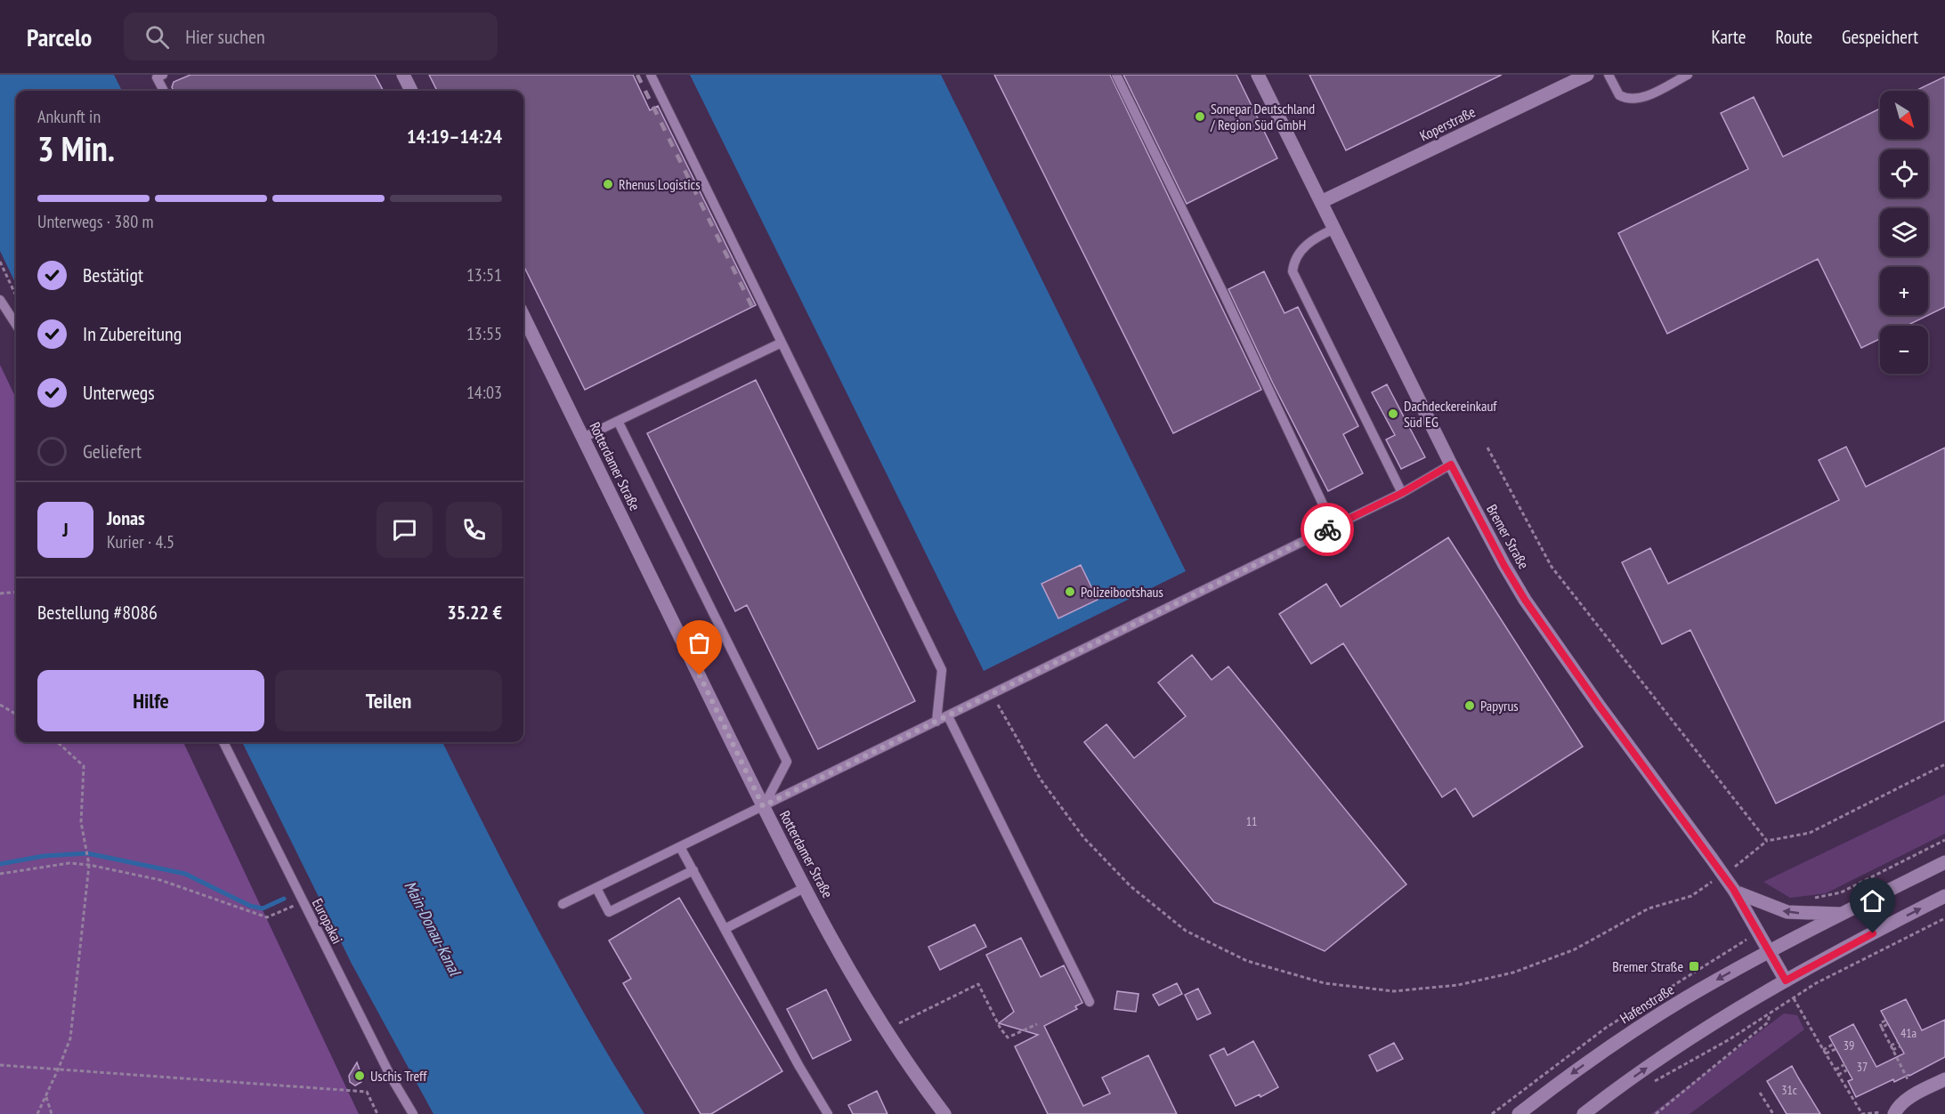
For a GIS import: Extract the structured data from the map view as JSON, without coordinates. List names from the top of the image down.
{
  "streets": {
    "street": [
      "Koperstraße",
      "Rotterdamer Straße",
      "Bremer Straße",
      "Hafenstraße"
    ],
    "lane": ["Europakai"]
  },
  "crossings": [
    ["Koperstraße", "Bremer Straße"],
    ["Bremer Straße", "Hafenstraße"]
  ],
  "water": ["Main-Donau-Kanal"],
  "places": {
    "other": [
      "Sonepar Deutschland / Region Süd GmbH",
      "Rhenus Logistics",
      "Dachdeckereinkauf Süd EG",
      "Polizeibootshaus",
      "Papyrus",
      "Uschis Treff"
    ],
    "transit": ["Bremer Straße"]
  },
  "house_numbers": [
    "11",
    "41a",
    "39",
    "37",
    "31c"
  ],
  "north": "bottom right",
  "page": {
    "header": "Parcelo",
    "search": "Hier suchen",
    "nav": ["Karte", "Route", "Gespeichert"],
    "map_buttons": ["+", "−"],
    "heading": ["3 Min.", "Ankunft in", "14:19–14:24"],
    "panel": [
      "Jonas",
      "Kurier · 4.5",
      "Bestellung #8086",
      "35.22 €"
    ],
    "bar": "Unterwegs · 380 m",
    "list": [
      ["Bestätigt", "13:51"],
      ["In Zubereitung", "13:55"],
      ["Unterwegs", "14:03"],
      "Geliefert"
    ],
    "round": "J",
    "buttons": ["Hilfe", "Teilen"]
  }
}
